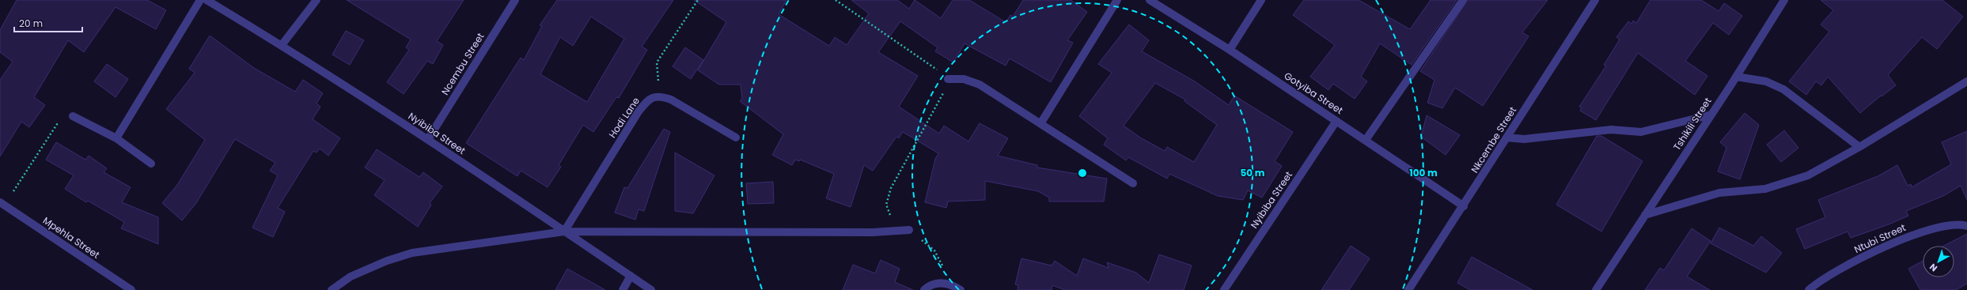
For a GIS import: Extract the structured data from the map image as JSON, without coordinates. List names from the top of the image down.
{
  "streets": {
    "street": [
      "Ncembu Street",
      "Gotyiba Street",
      "Hodi Lane",
      "Tshikili Street",
      "Nyibiba Street",
      "Nkcembe Street",
      "Mpehla Street",
      "Ntubi Street"
    ]
  },
  "crossings": [
    ["Ncembu Street", "Nyibiba Street"],
    ["Gotyiba Street", "Nyibiba Street"],
    ["Gotyiba Street", "Nkcembe Street"],
    ["Hodi Lane", "Nyibiba Street"]
  ],
  "scale_bar": "20 m",
  "north": "bottom left",
  "rings": ["50 m", "100 m"]
}
